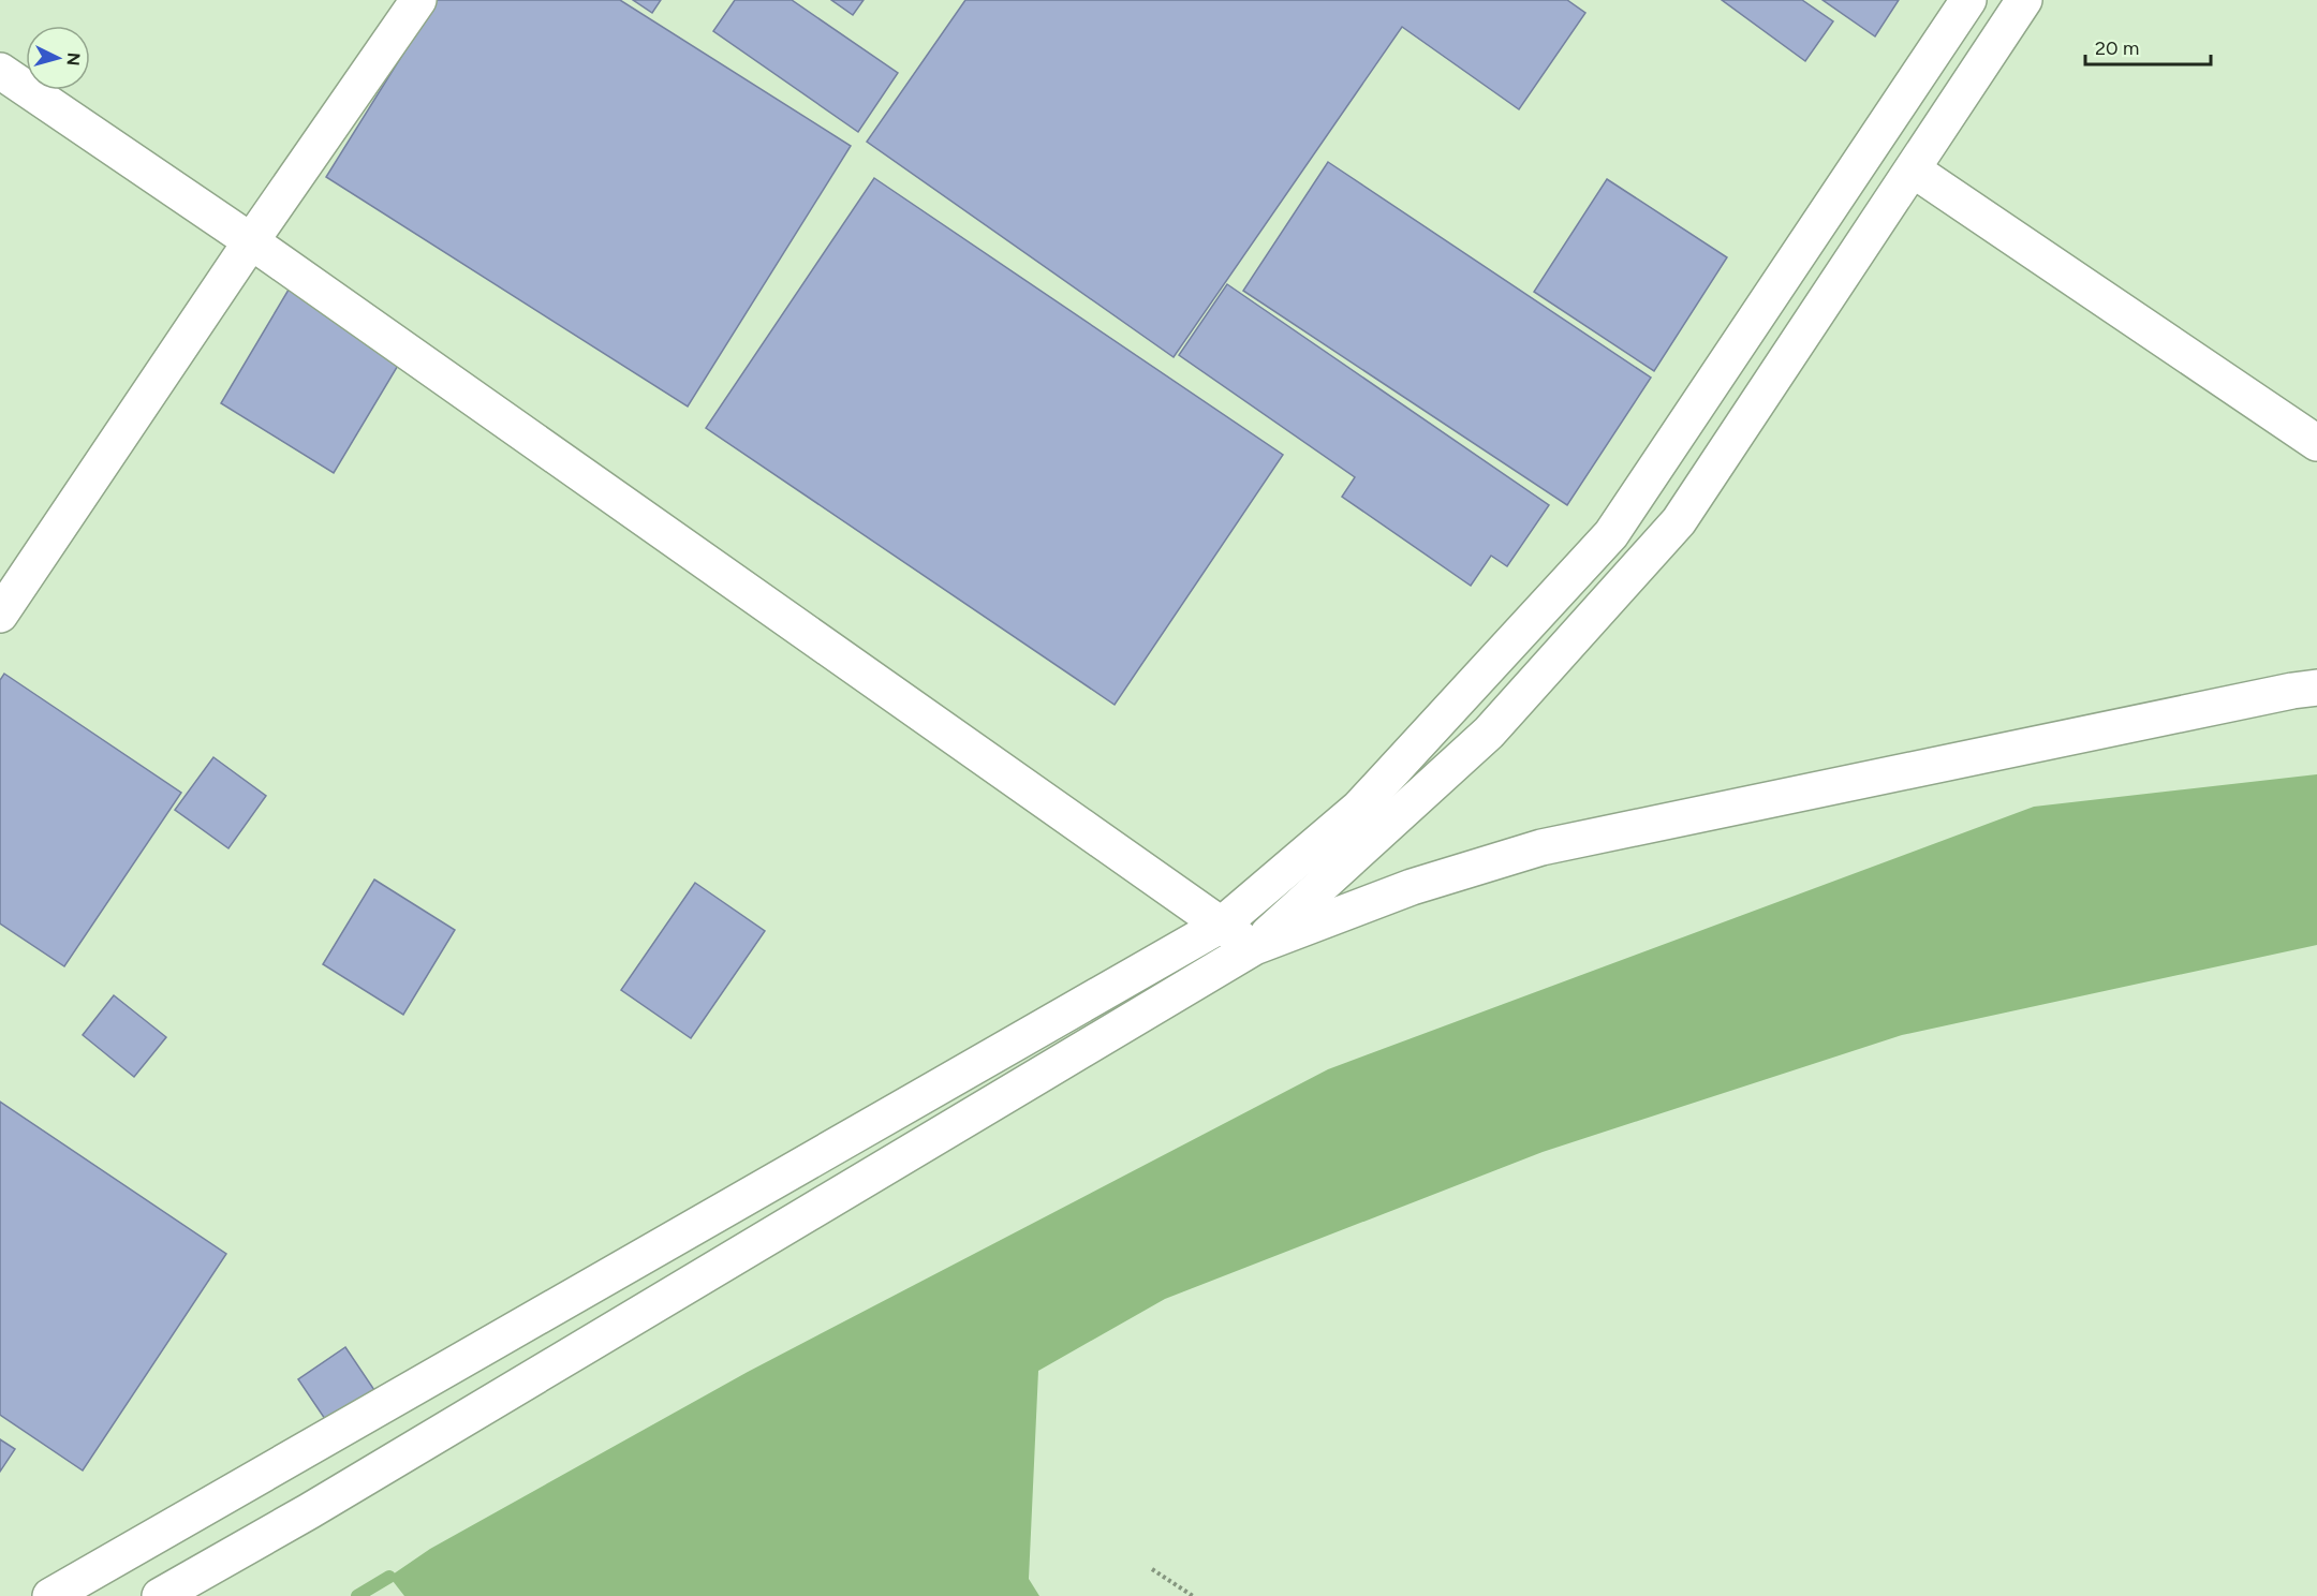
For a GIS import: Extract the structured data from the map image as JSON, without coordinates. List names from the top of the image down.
{
  "scale_bar": "20 m",
  "north": "right"
}
